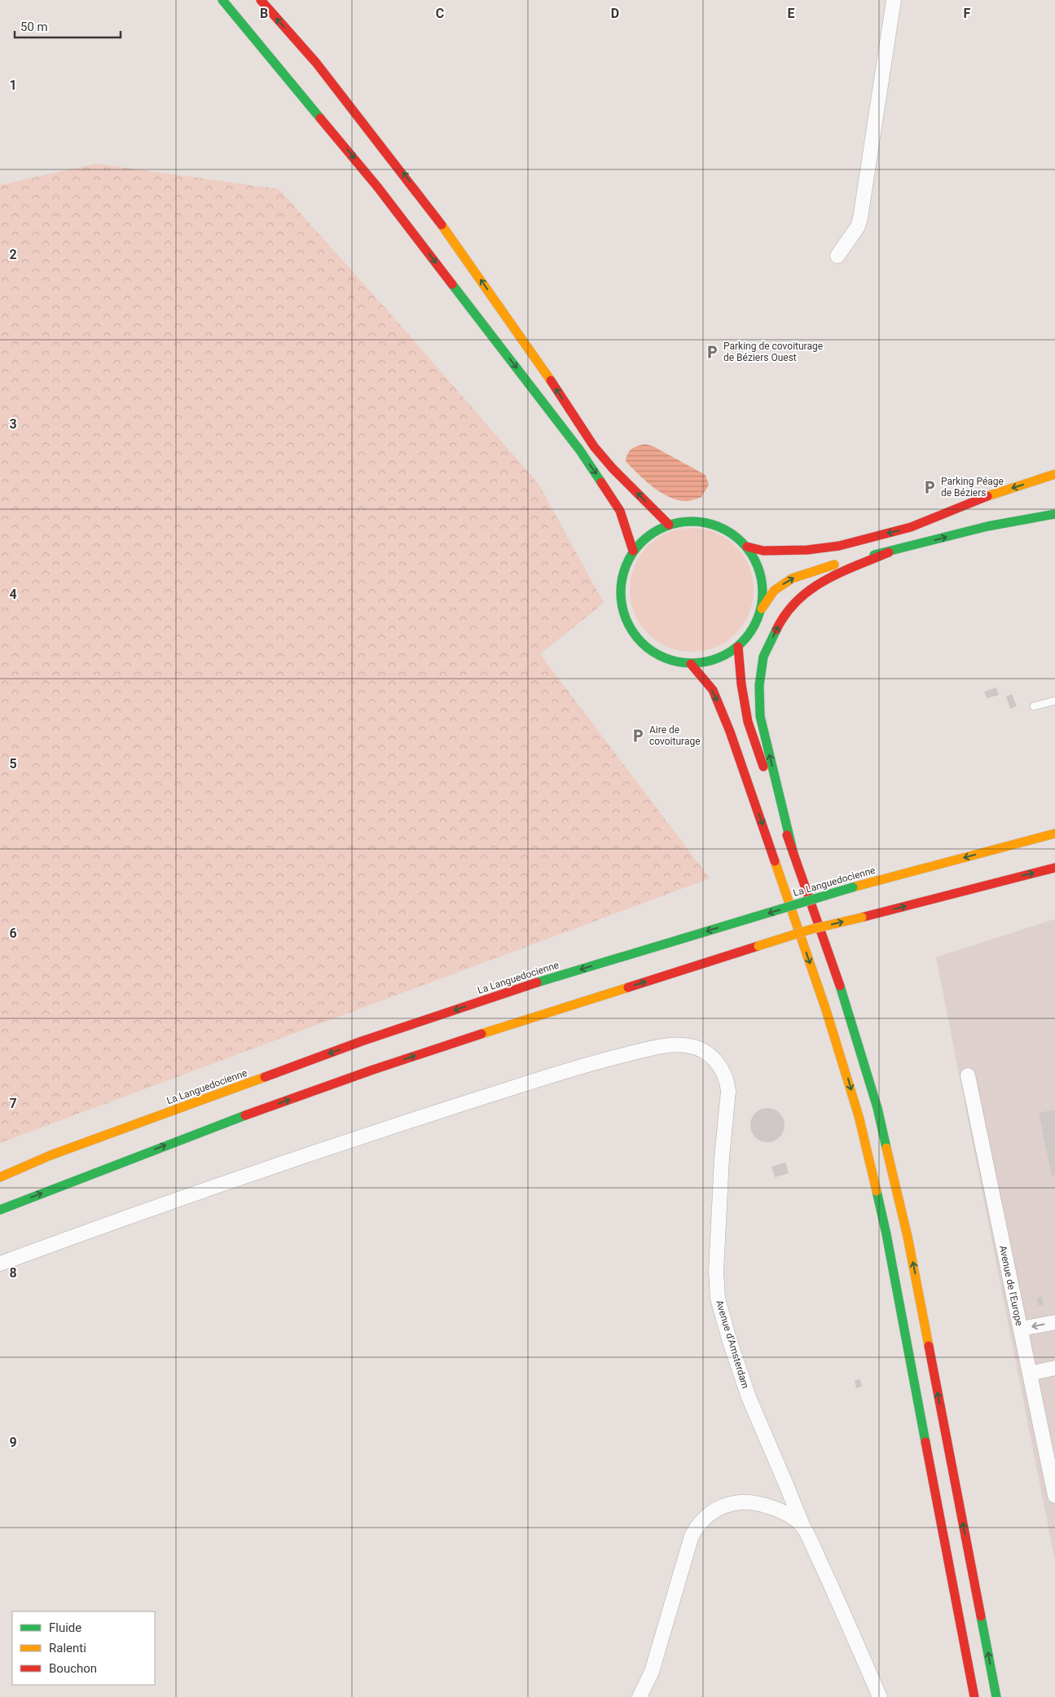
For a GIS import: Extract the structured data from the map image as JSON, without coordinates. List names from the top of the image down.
{
  "streets": {
    "main road": ["La Languedocienne"],
    "street": ["Avenue de l'Europe", "Avenue d'Amsterdam"]
  },
  "places": {
    "parking": ["Parking de covoiturage de Béziers Ouest", "Parking Péage de Béziers", "Aire de covoiturage"]
  },
  "legend": ["Fluide", "Ralenti", "Bouchon"],
  "scale_bar": "50 m",
  "grid": {
    "columns": [
      "B",
      "C",
      "D",
      "E",
      "F"
    ],
    "rows": [
      "1",
      "2",
      "3",
      "4",
      "5",
      "6",
      "7",
      "8",
      "9"
    ]
  }
}
